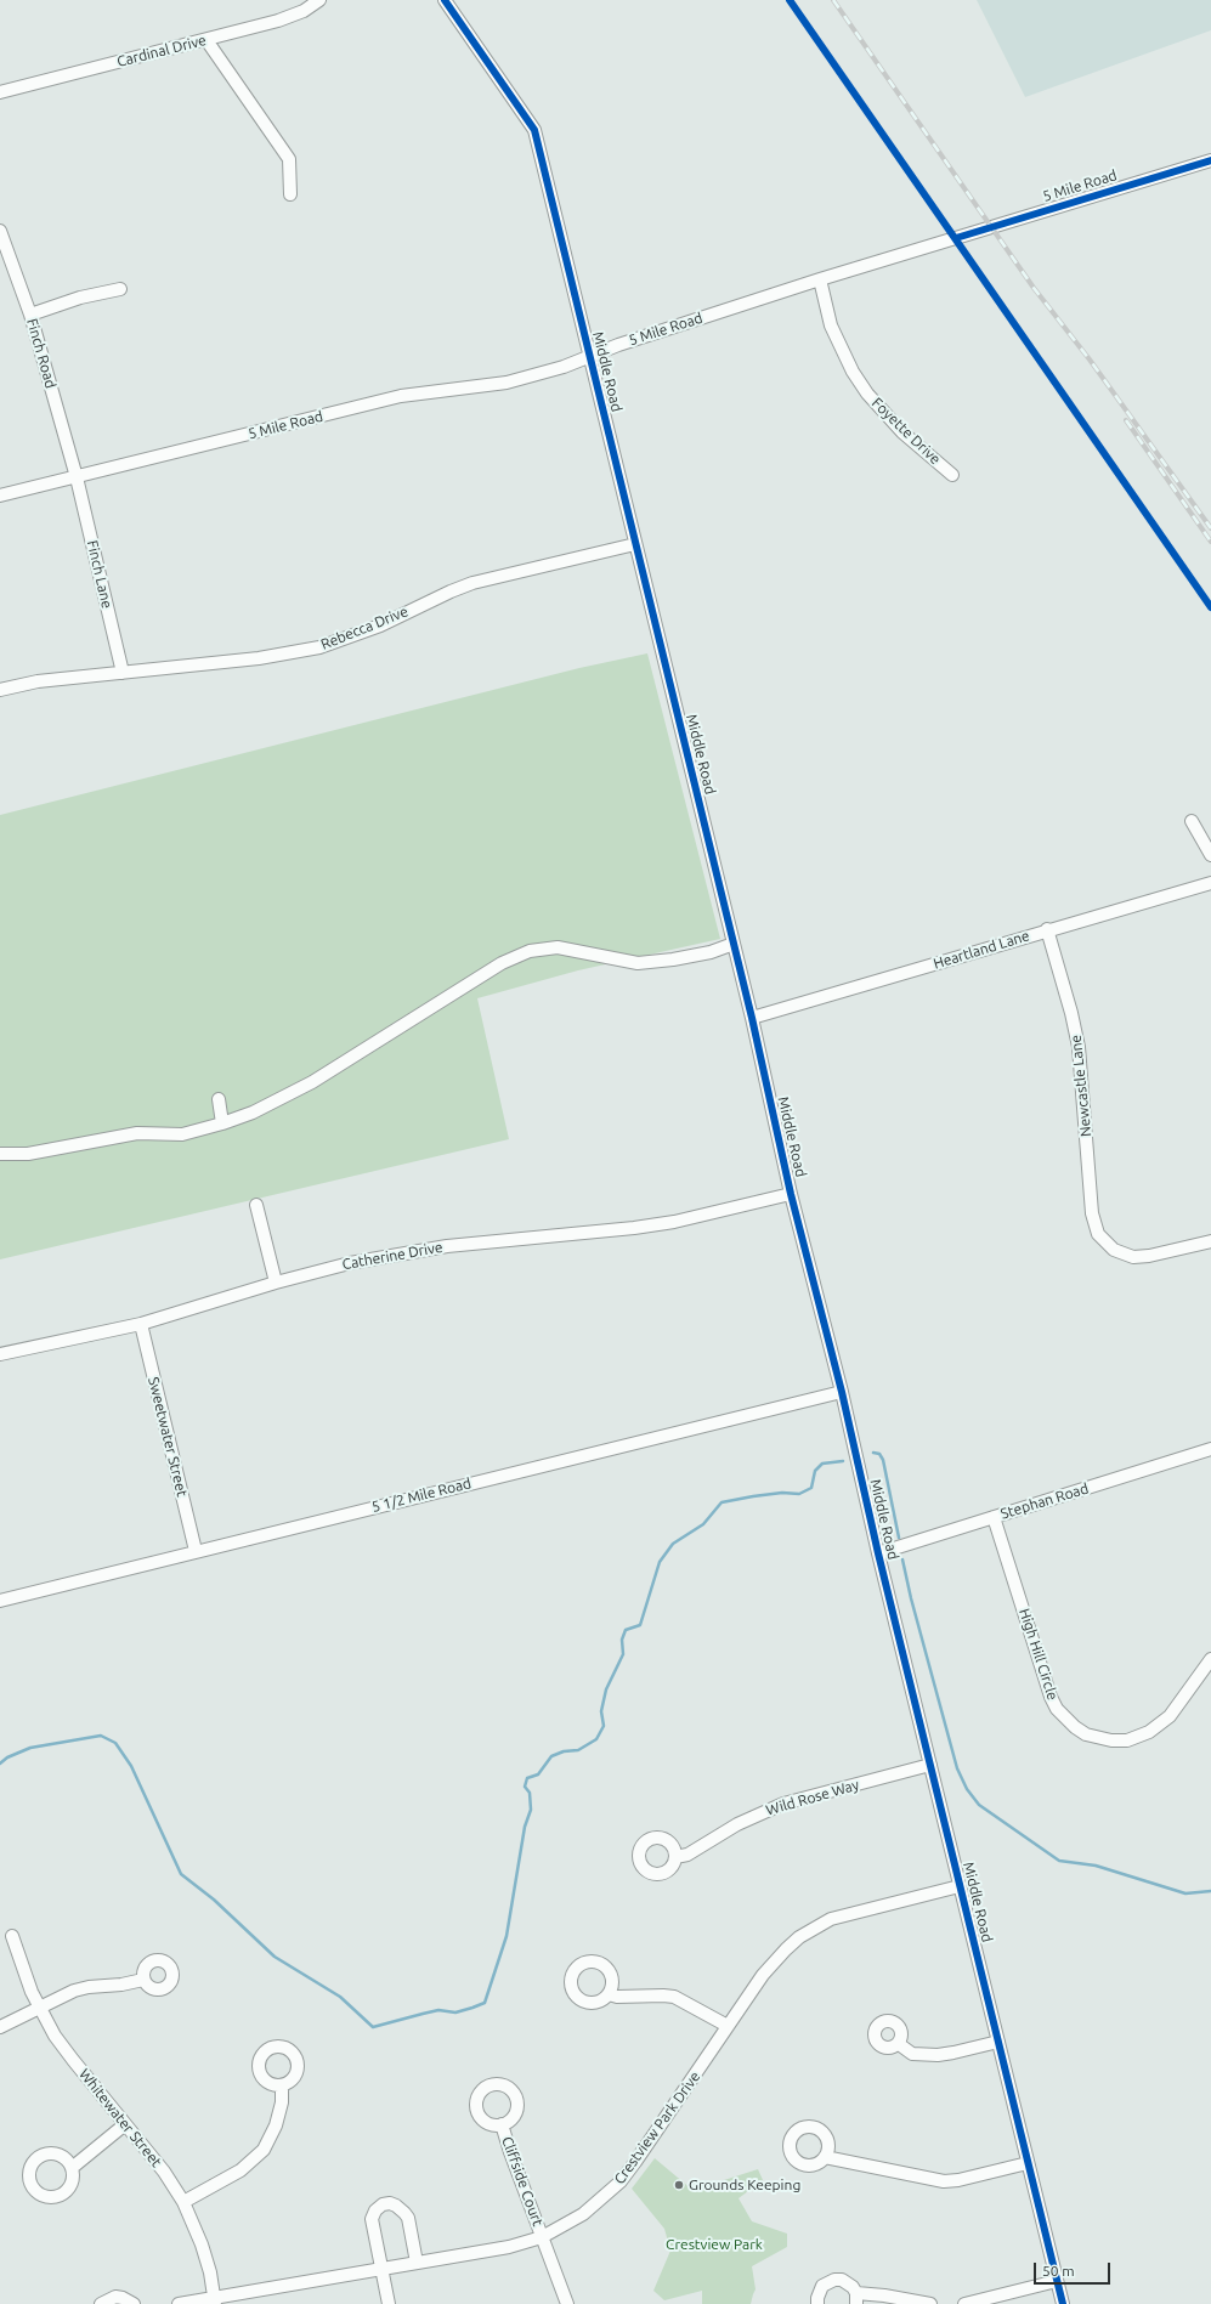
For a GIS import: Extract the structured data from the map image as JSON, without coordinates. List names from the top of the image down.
{
  "streets": {
    "street": [
      "Cardinal Drive",
      "5 Mile Road",
      "Finch Road",
      "Middle Road",
      "Foyette Drive",
      "Finch Lane",
      "Rebecca Drive",
      "Heartland Lane",
      "Newcastle Lane",
      "Catherine Drive",
      "Sweetwater Street",
      "5 1/2 Mile Road",
      "Stephan Road",
      "High Hill Circle",
      "Wild Rose Way",
      "Whitewater Street",
      "Crestview Park Drive",
      "Cliffside Court"
    ]
  },
  "crossings": [
    ["5 Mile Road", "Finch Road"],
    ["5 Mile Road", "Middle Road"],
    ["5 Mile Road", "Foyette Drive"],
    ["5 Mile Road", "Finch Lane"],
    ["Finch Road", "Finch Lane"],
    ["Middle Road", "Rebecca Drive"],
    ["Middle Road", "Heartland Lane"],
    ["Middle Road", "Catherine Drive"],
    ["Middle Road", "5 1/2 Mile Road"],
    ["Middle Road", "Stephan Road"],
    ["Middle Road", "Wild Rose Way"],
    ["Middle Road", "Crestview Park Drive"],
    ["Finch Lane", "Rebecca Drive"],
    ["Heartland Lane", "Newcastle Lane"],
    ["Catherine Drive", "Sweetwater Street"],
    ["Sweetwater Street", "5 1/2 Mile Road"],
    ["Stephan Road", "High Hill Circle"],
    ["Whitewater Street", "Crestview Park Drive"],
    ["Crestview Park Drive", "Cliffside Court"]
  ],
  "parks": ["Crestview Park"],
  "places": ["Grounds Keeping"],
  "scale_bar": "50 m"
}
